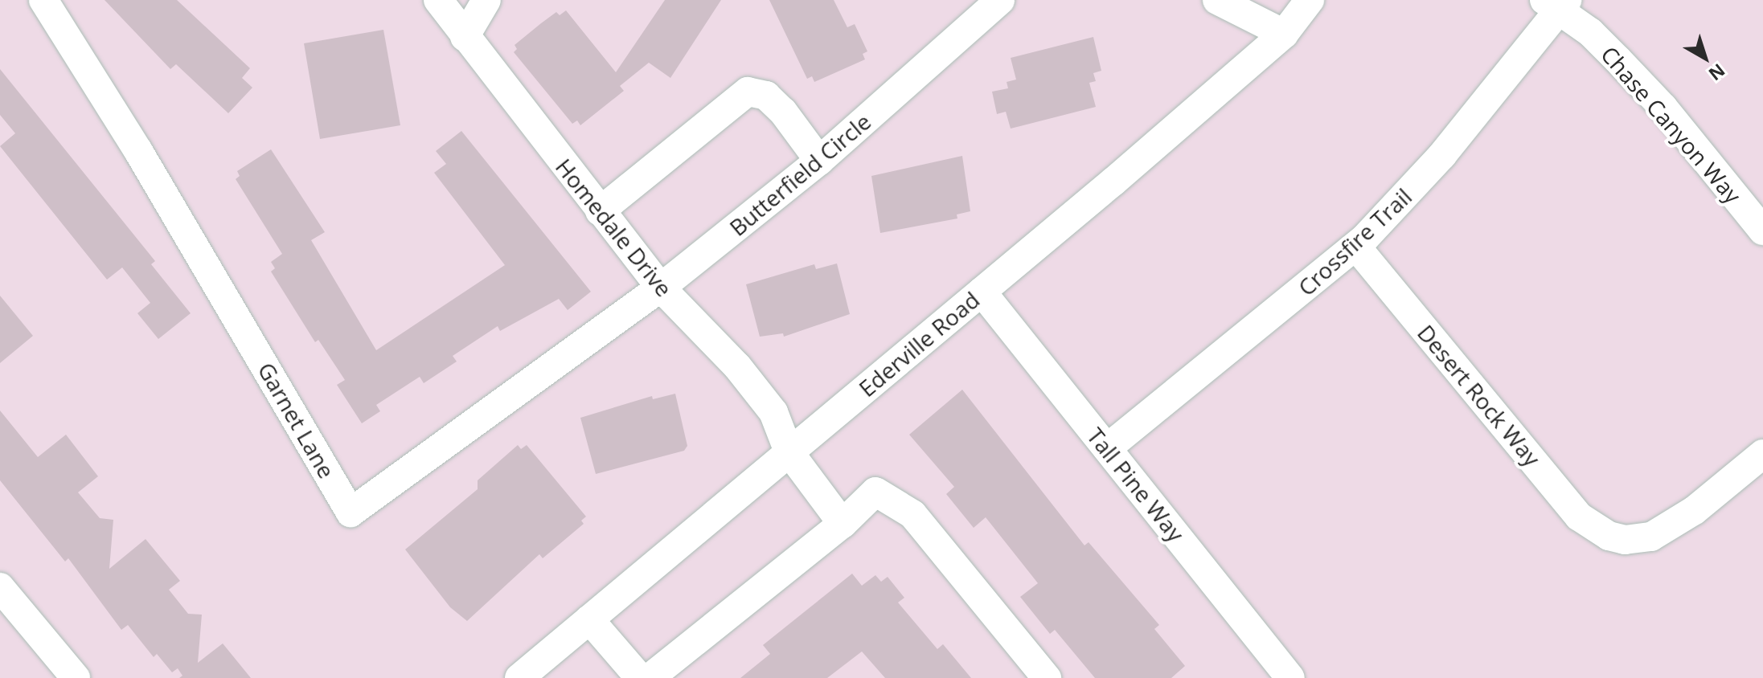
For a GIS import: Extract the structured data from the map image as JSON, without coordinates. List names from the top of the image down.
{
  "streets": {
    "street": [
      "Chase Canyon Way",
      "Butterfield Circle",
      "Homedale Drive",
      "Crossfire Trail",
      "Ederville Road",
      "Desert Rock Way",
      "Garnet Lane",
      "Tall Pine Way"
    ]
  },
  "crossings": [
    ["Chase Canyon Way", "Crossfire Trail"],
    ["Butterfield Circle", "Homedale Drive"],
    ["Butterfield Circle", "Garnet Lane"],
    ["Homedale Drive", "Ederville Road"],
    ["Homedale Drive", "Garnet Lane"],
    ["Crossfire Trail", "Desert Rock Way"],
    ["Crossfire Trail", "Tall Pine Way"],
    ["Ederville Road", "Tall Pine Way"]
  ],
  "north": "bottom right"
}
